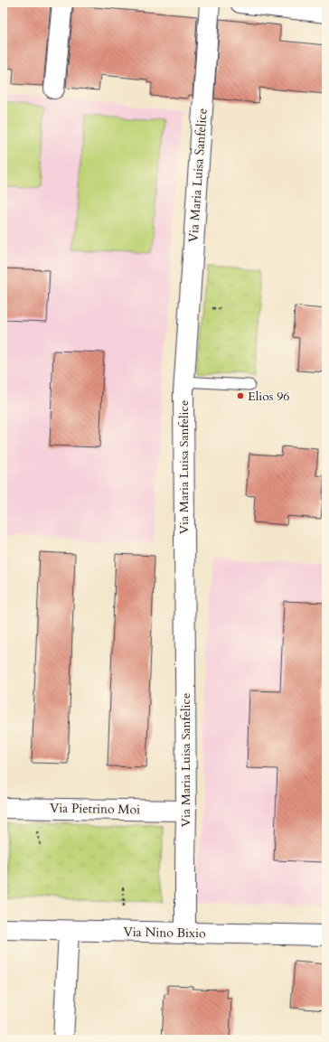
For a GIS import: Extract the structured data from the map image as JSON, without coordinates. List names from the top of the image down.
{
  "streets": {
    "street": ["Via Maria Luisa Sanfelice", "Via Pietrino Moi", "Via Nino Bixio"]
  },
  "crossings": [
    ["Via Maria Luisa Sanfelice", "Via Pietrino Moi"],
    ["Via Maria Luisa Sanfelice", "Via Nino Bixio"]
  ],
  "places": ["Elios 96"]
}
